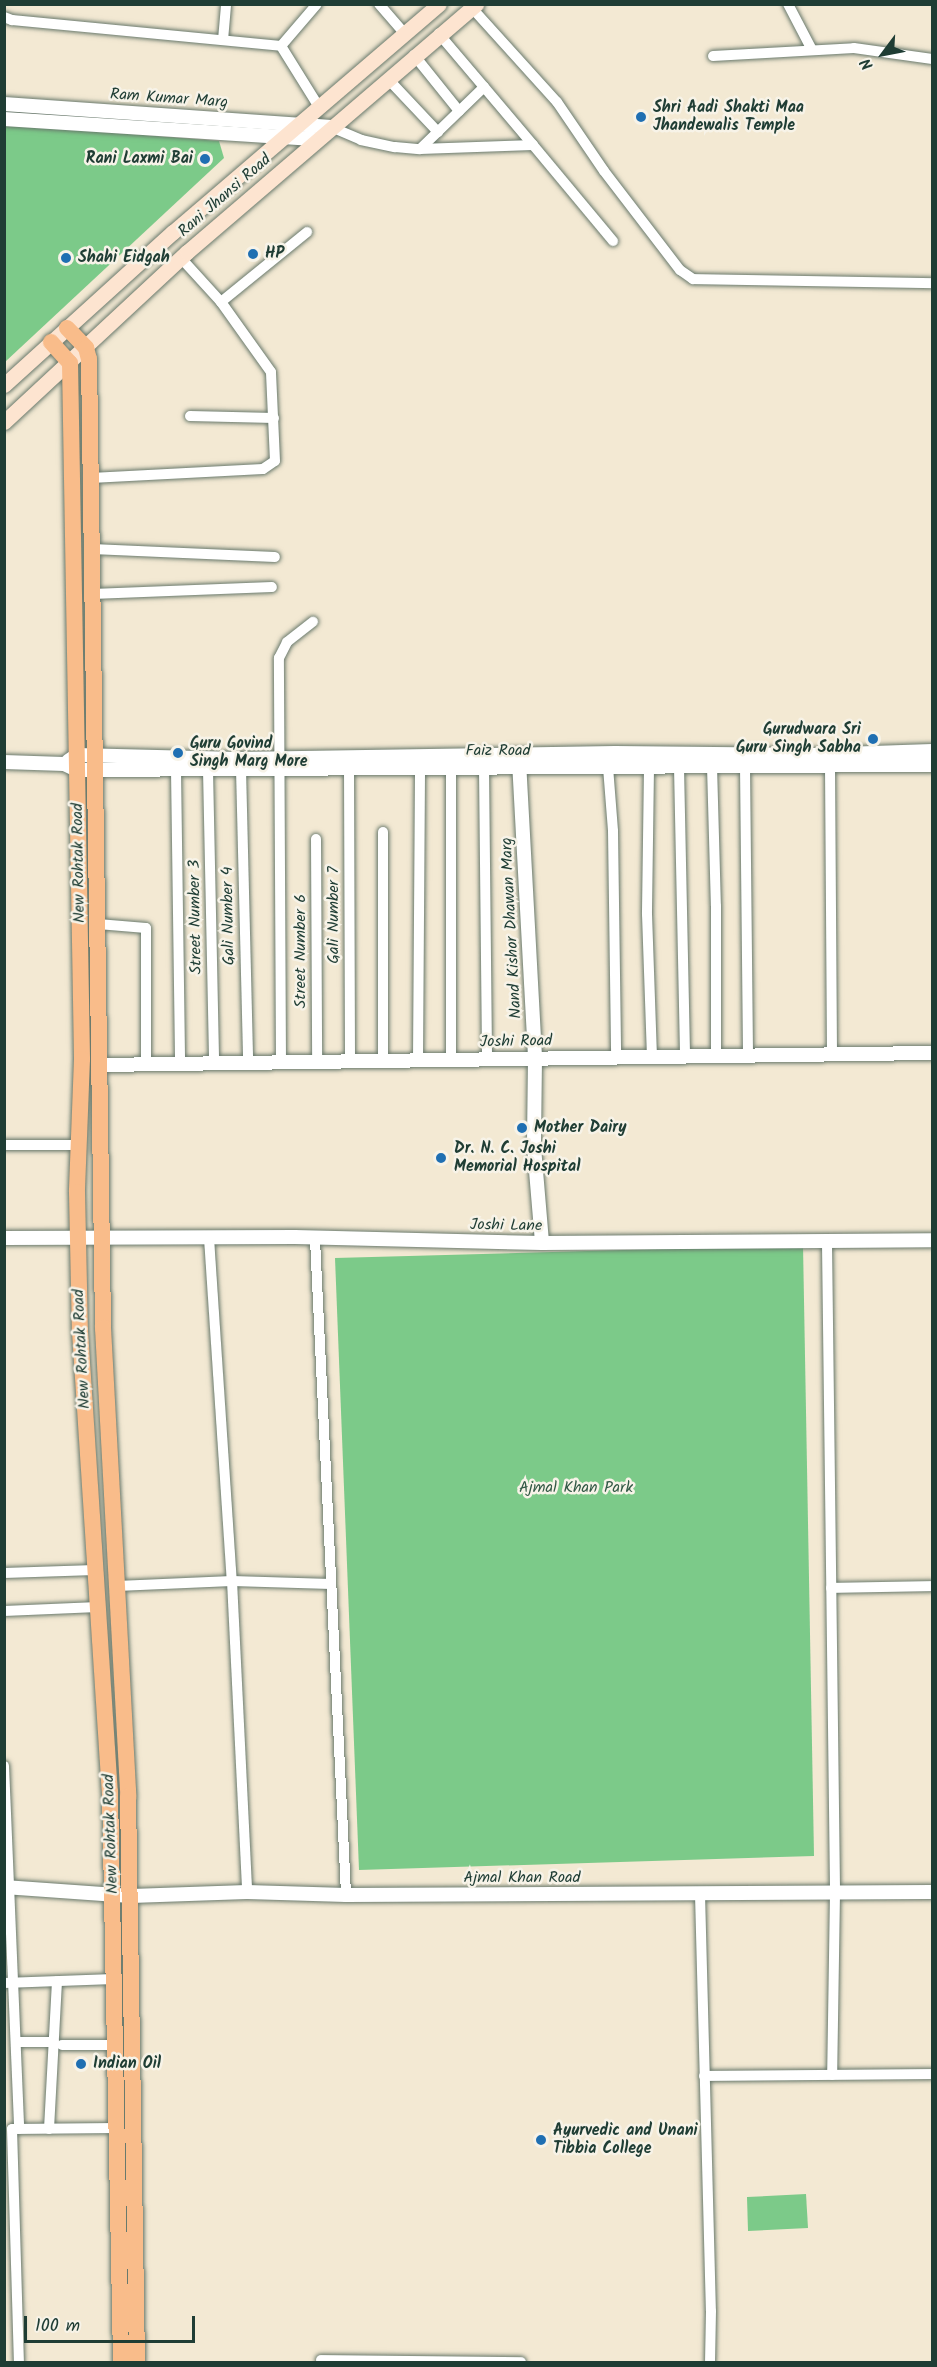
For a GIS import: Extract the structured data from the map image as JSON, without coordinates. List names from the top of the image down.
{
  "streets": {
    "main road": ["Rani Jhansi Road", "New Rohtak Road"],
    "street": [
      "Ram Kumar Marg",
      "Faiz Road",
      "Gali Number 7",
      "Gali Number 4",
      "Street Number 3",
      "Nand Kishor Dhawan Marg",
      "Street Number 6",
      "Joshi Road",
      "Joshi Lane",
      "Ajmal Khan Road"
    ]
  },
  "crossings": [
    ["Ram Kumar Marg", "Rani Jhansi Road"],
    ["Rani Jhansi Road", "New Rohtak Road"],
    ["Faiz Road", "New Rohtak Road"],
    ["Faiz Road", "Gali Number 7"],
    ["Faiz Road", "Gali Number 4"],
    ["Faiz Road", "Street Number 3"],
    ["Faiz Road", "Nand Kishor Dhawan Marg"],
    ["New Rohtak Road", "Joshi Road"],
    ["New Rohtak Road", "Joshi Lane"],
    ["New Rohtak Road", "Ajmal Khan Road"],
    ["Gali Number 7", "Joshi Road"],
    ["Gali Number 4", "Joshi Road"],
    ["Street Number 3", "Joshi Road"],
    ["Nand Kishor Dhawan Marg", "Joshi Road"],
    ["Nand Kishor Dhawan Marg", "Joshi Lane"],
    ["Street Number 6", "Joshi Road"]
  ],
  "parks": ["Ajmal Khan Park"],
  "places": [
    "Shri Aadi Shakti Maa Jhandewalis Temple",
    "Rani Laxmi Bai",
    "HP",
    "Shahi Eidgah",
    "Gurudwara Sri Guru Singh Sabha",
    "Guru Govind Singh Marg More",
    "Mother Dairy",
    "Dr. N. C. Joshi Memorial Hospital",
    "Indian Oil",
    "Ayurvedic and Unani Tibbia College"
  ],
  "scale_bar": "100 m",
  "north": "bottom left"
}
